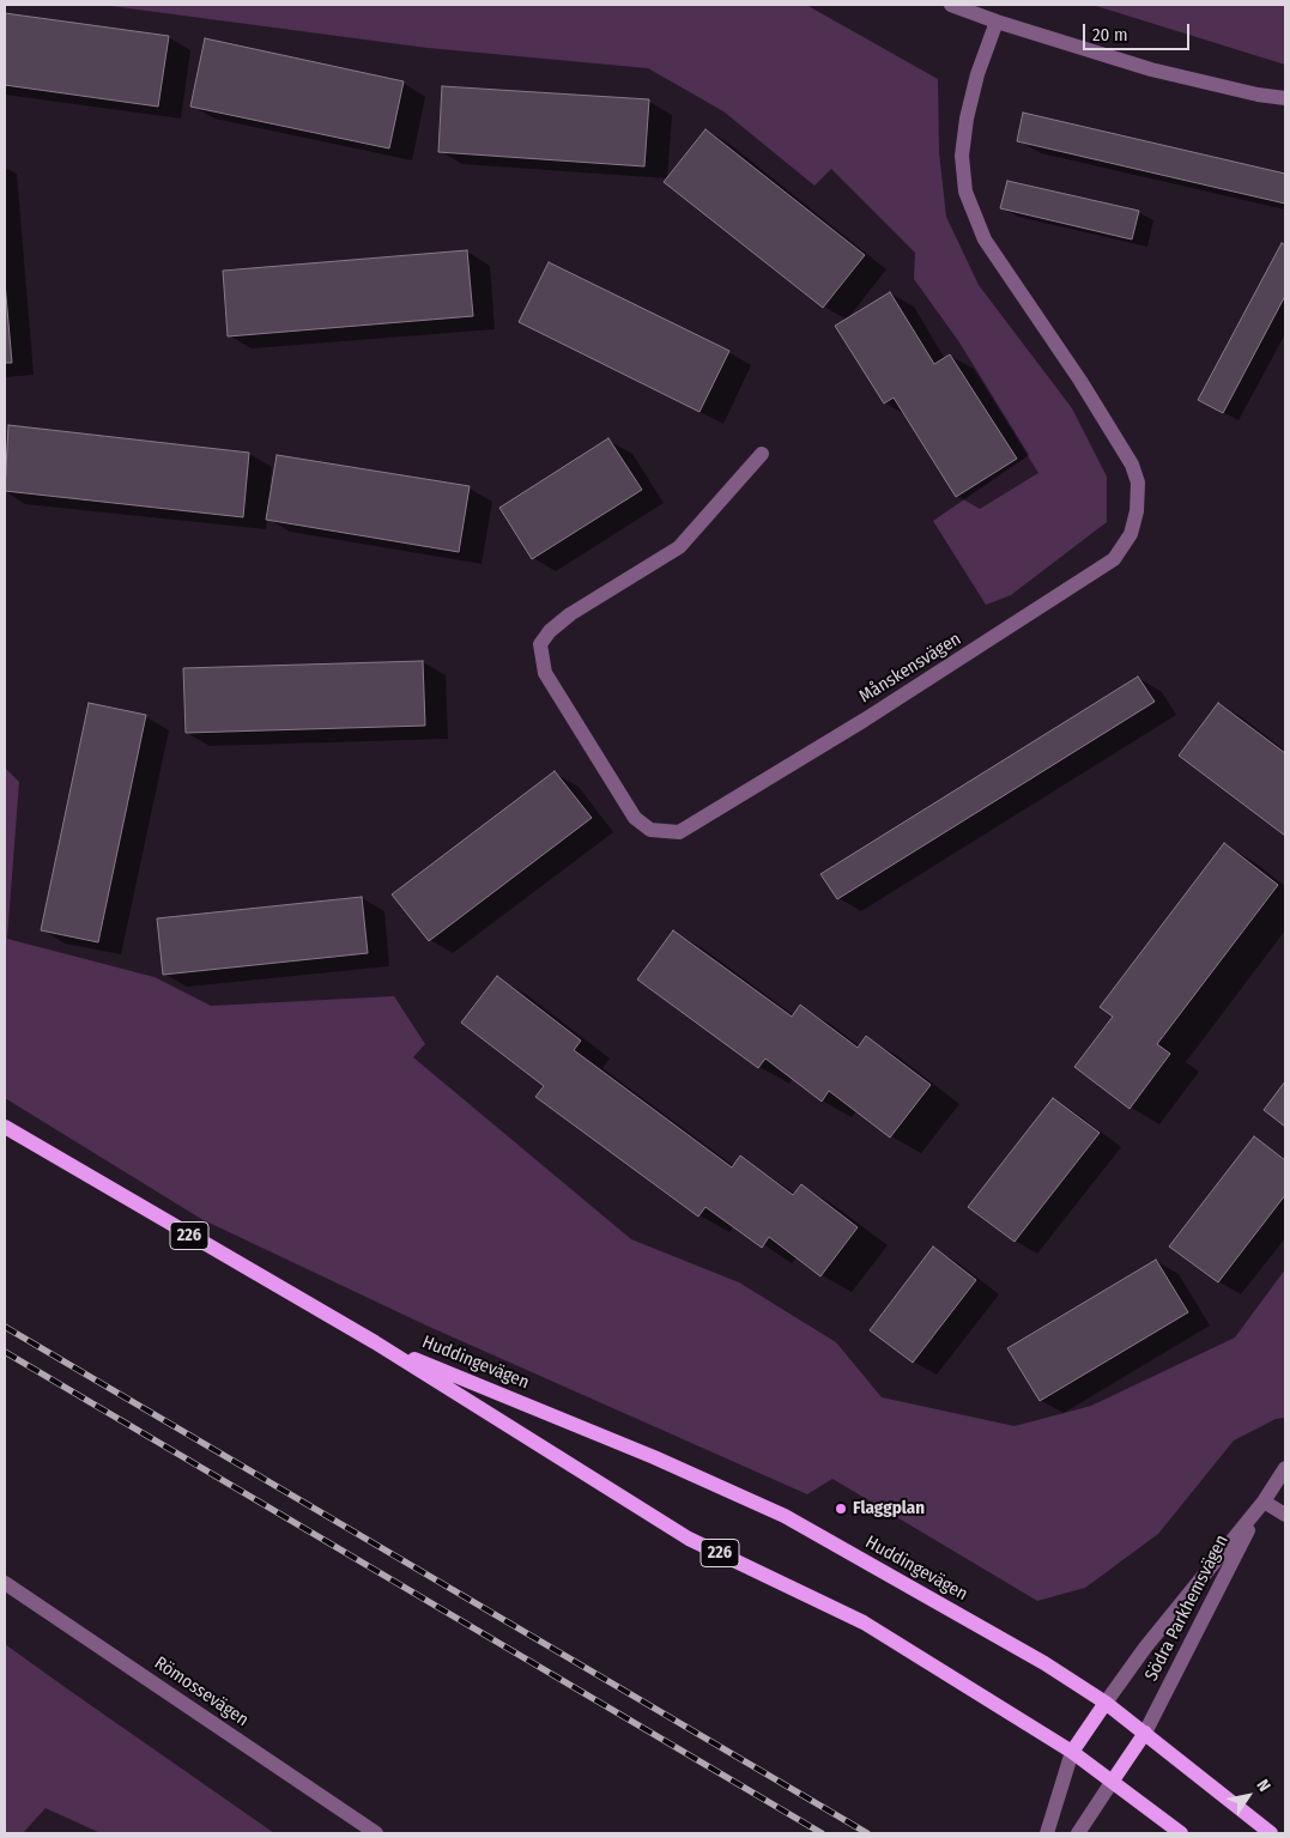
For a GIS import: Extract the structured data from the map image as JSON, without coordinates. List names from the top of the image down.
{
  "streets": {
    "main road": ["226", "Huddingevägen"],
    "street": ["Månskensvägen", "Södra Parkhemsvägen", "Römossevägen"]
  },
  "crossings": [
    ["Huddingevägen", "Södra Parkhemsvägen"]
  ],
  "places": ["Flaggplan"],
  "scale_bar": "20 m",
  "north": "top right"
}
